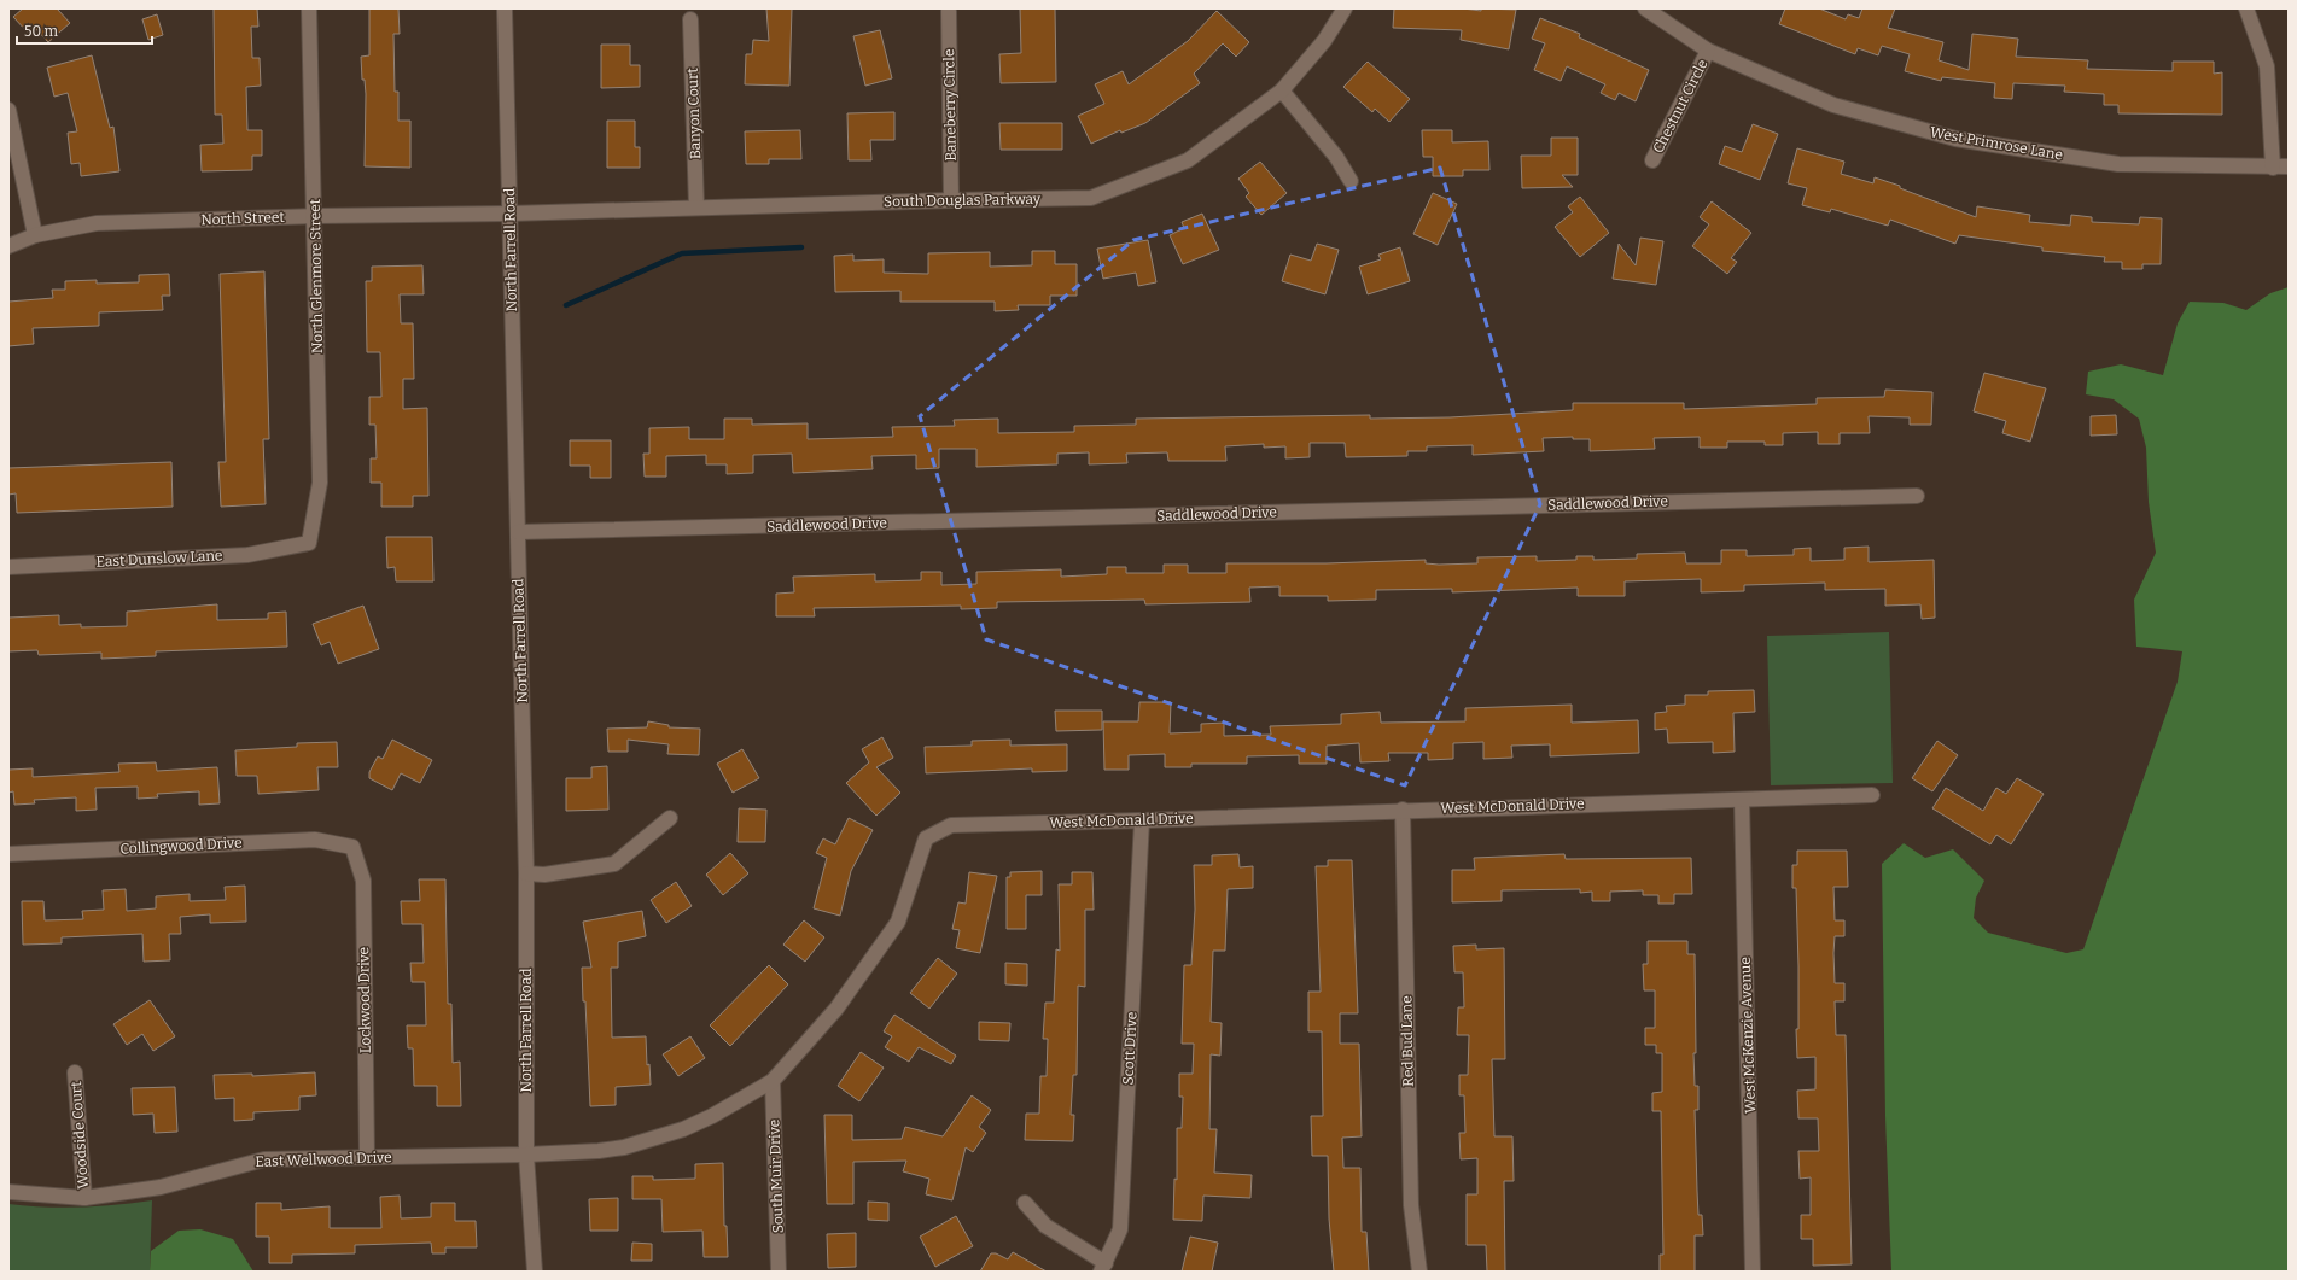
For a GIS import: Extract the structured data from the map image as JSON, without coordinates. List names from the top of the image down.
{
  "streets": {
    "street": [
      "Baneberry Circle",
      "Chestnut Circle",
      "Banyon Court",
      "West Primrose Lane",
      "South Douglas Parkway",
      "North Street",
      "North Farrell Road",
      "North Glenmore Street",
      "Saddlewood Drive",
      "East Dunslow Lane",
      "West McDonald Drive",
      "Collingwood Drive",
      "Lockwood Drive",
      "West McKenzie Avenue",
      "Red Bud Lane",
      "Scott Drive",
      "Woodside Court",
      "East Wellwood Drive",
      "South Muir Drive"
    ]
  },
  "crossings": [
    ["Baneberry Circle", "South Douglas Parkway"],
    ["Chestnut Circle", "West Primrose Lane"],
    ["Banyon Court", "South Douglas Parkway"],
    ["South Douglas Parkway", "North Street"],
    ["South Douglas Parkway", "North Farrell Road"],
    ["North Street", "North Farrell Road"],
    ["North Street", "North Glenmore Street"],
    ["North Farrell Road", "Saddlewood Drive"],
    ["North Farrell Road", "West McDonald Drive"],
    ["North Farrell Road", "East Wellwood Drive"],
    ["North Glenmore Street", "East Dunslow Lane"],
    ["West McDonald Drive", "West McKenzie Avenue"],
    ["West McDonald Drive", "Red Bud Lane"],
    ["West McDonald Drive", "Scott Drive"],
    ["West McDonald Drive", "East Wellwood Drive"],
    ["West McDonald Drive", "South Muir Drive"],
    ["Collingwood Drive", "Lockwood Drive"],
    ["Lockwood Drive", "East Wellwood Drive"],
    ["Woodside Court", "East Wellwood Drive"]
  ],
  "scale_bar": "50 m"
}
